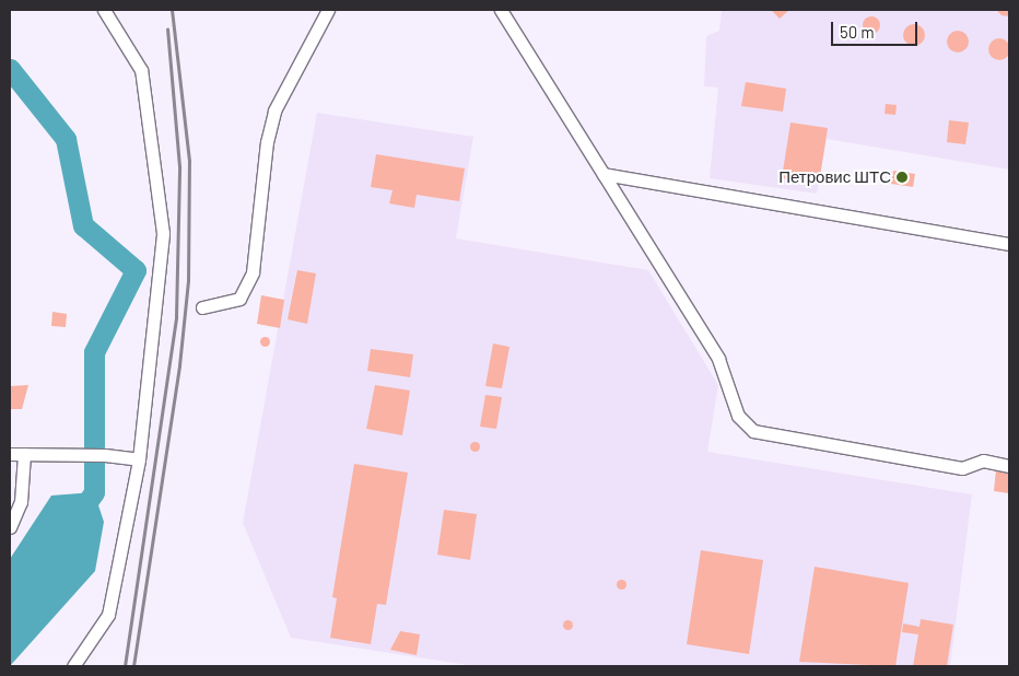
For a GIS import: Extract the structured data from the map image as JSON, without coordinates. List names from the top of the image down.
{
  "places": ["Петровис ШТС"],
  "scale_bar": "50 m"
}
